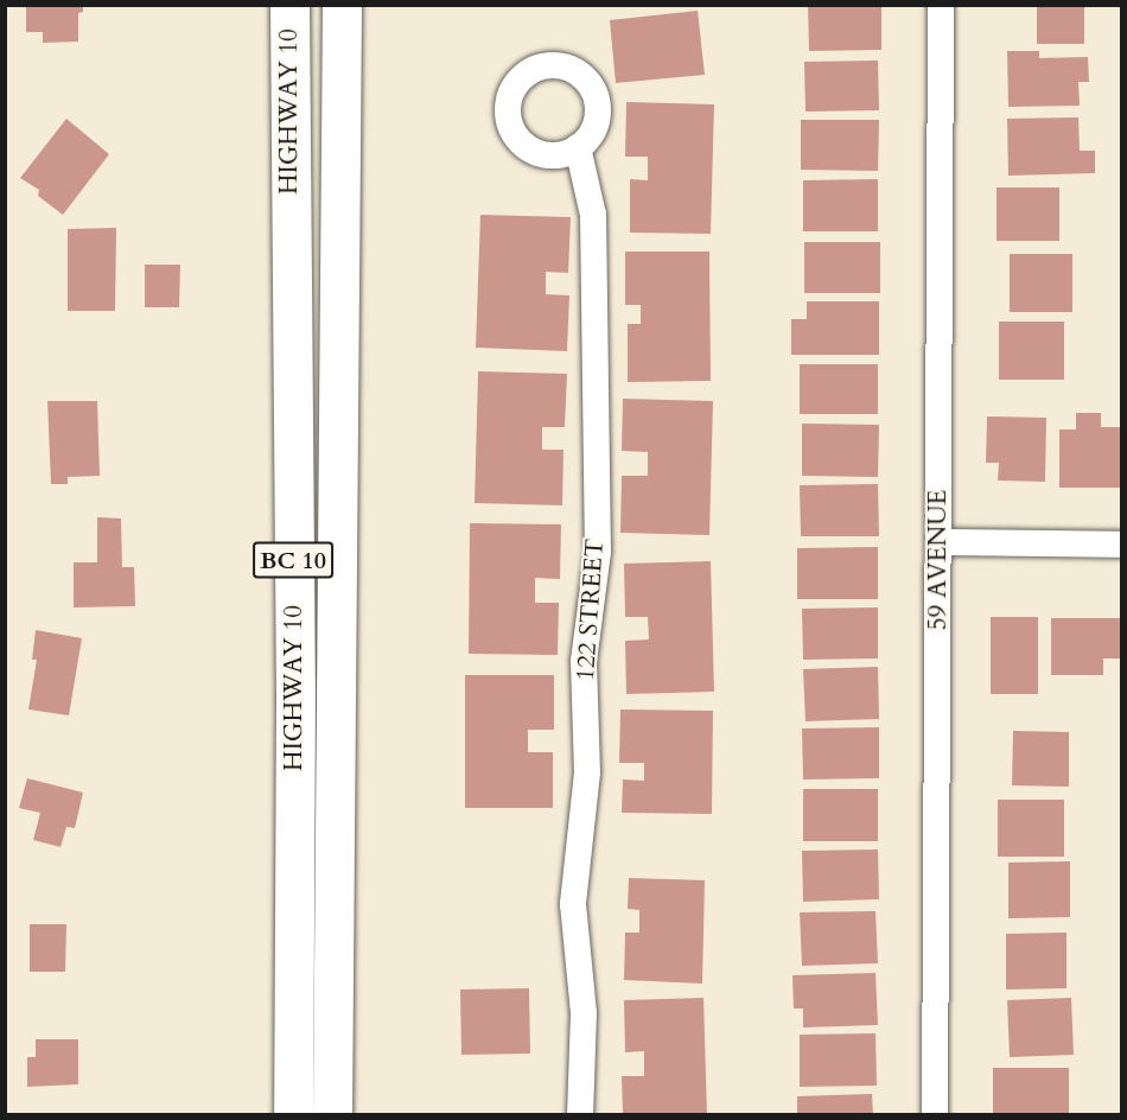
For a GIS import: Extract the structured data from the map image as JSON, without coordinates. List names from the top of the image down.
{
  "streets": {
    "highway": ["HIGHWAY 10", "BC 10"],
    "street": ["59 AVENUE", "122 STREET"]
  }
}
